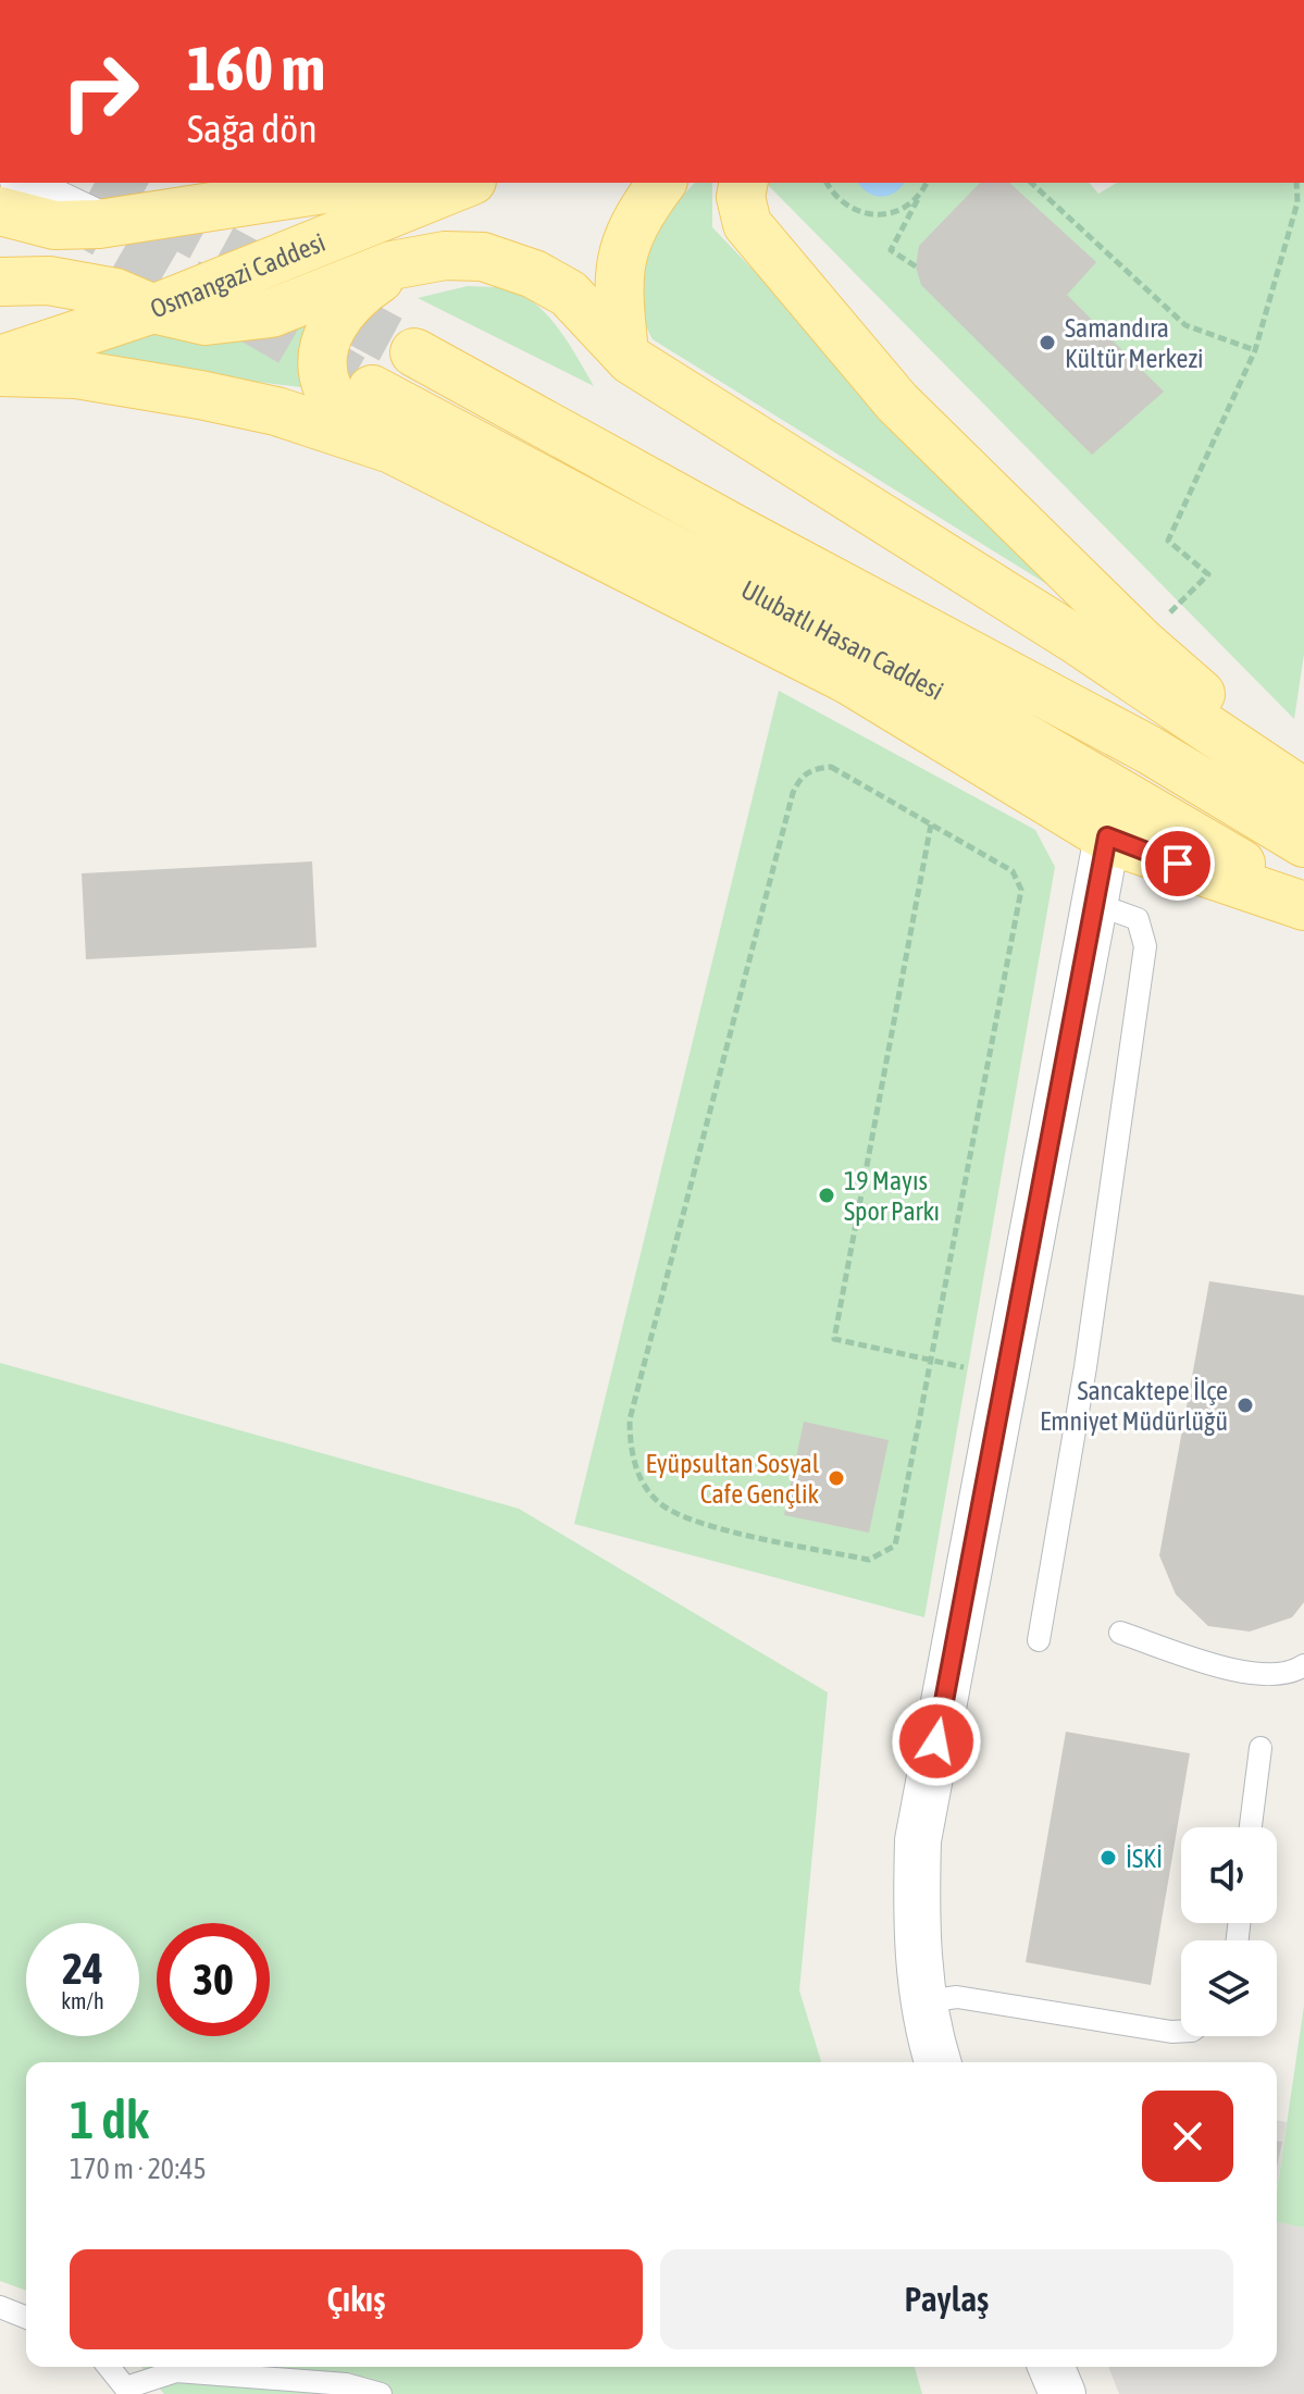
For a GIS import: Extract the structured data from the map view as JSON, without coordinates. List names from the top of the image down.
{
  "streets": {
    "main road": ["Osmangazi Caddesi", "Ulubatlı Hasan Caddesi"]
  },
  "places": [
    "Samandıra Kültür Merkezi",
    "19 Mayıs Spor Parkı",
    "Sancaktepe İlçe Emniyet Müdürlüğü",
    "Eyüpsultan Sosyal Cafe Gençlik",
    "İSKİ"
  ],
  "page": {
    "turn": ["160 m", "Sağa dön"],
    "speed": "24 km/h",
    "limit": "30",
    "heading": ["1 dk", "170 m · 20:45"],
    "buttons": ["Çıkış", "Paylaş"]
  }
}
